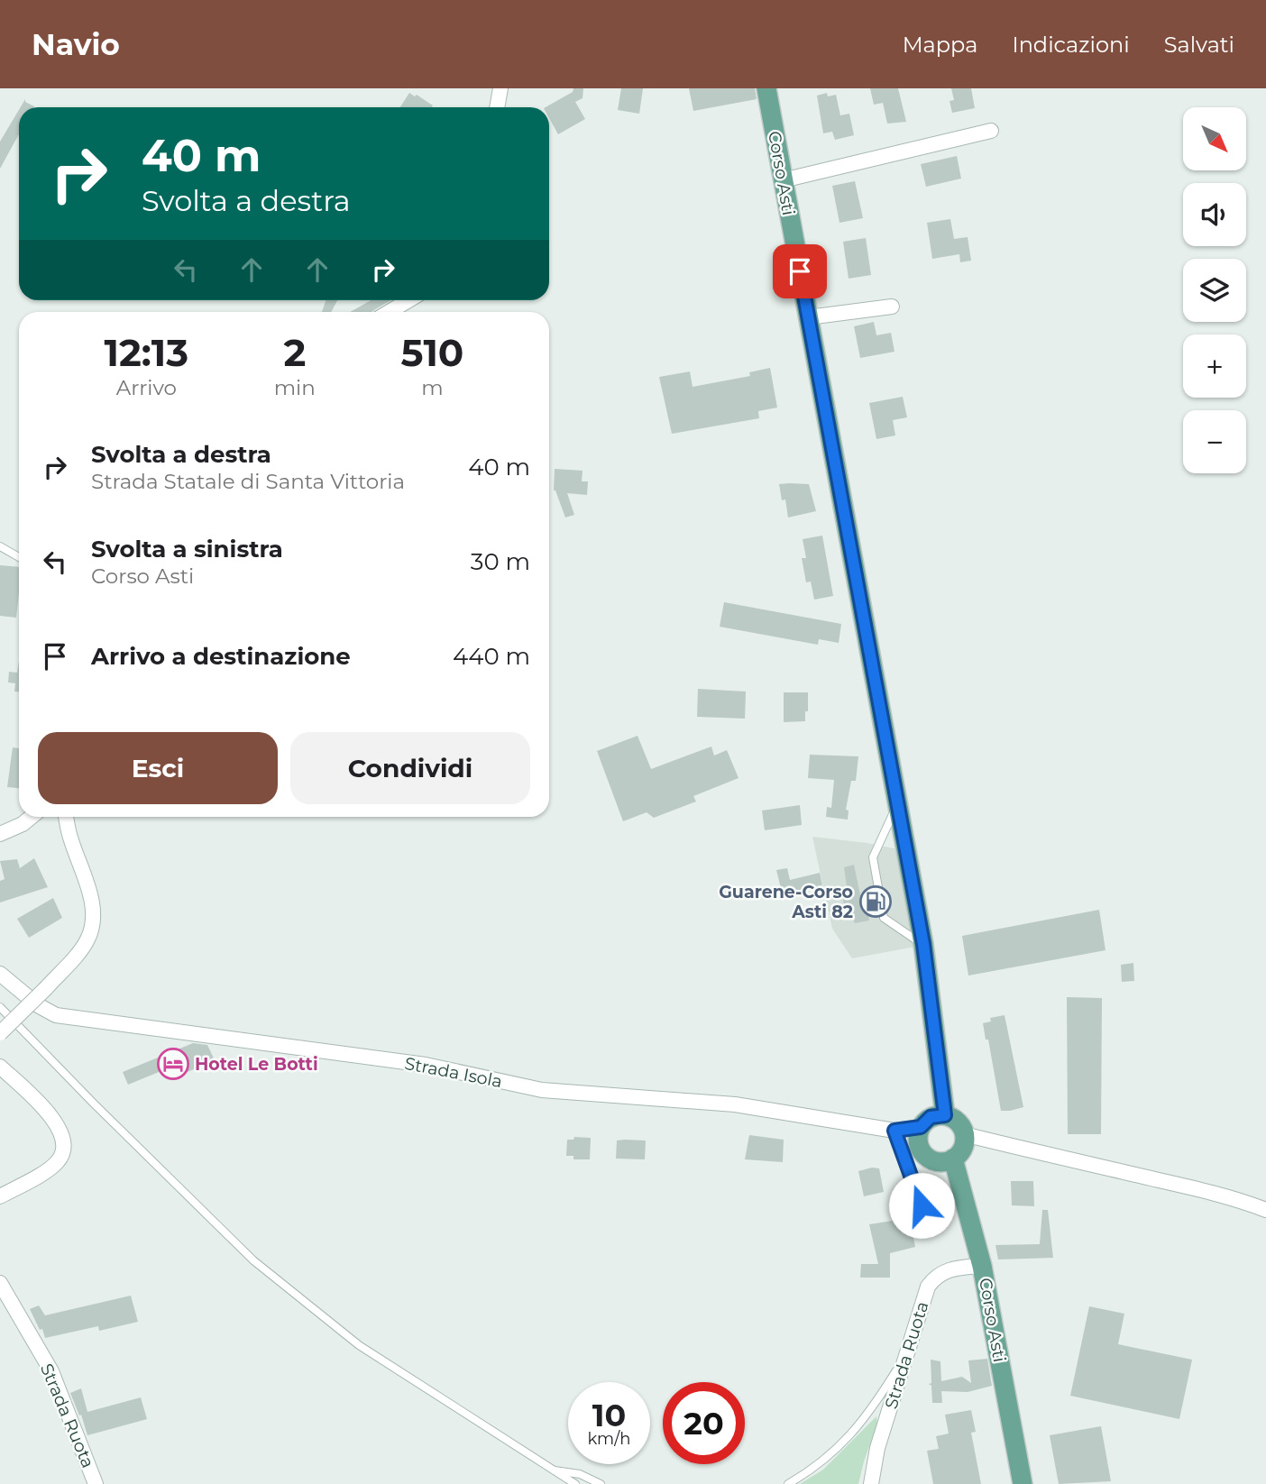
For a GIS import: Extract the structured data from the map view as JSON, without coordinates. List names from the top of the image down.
{
  "streets": {
    "main road": ["Corso Asti"],
    "street": ["Strada Isola", "Strada Ruota"]
  },
  "crossings": [
    ["Corso Asti", "Strada Isola"],
    ["Corso Asti", "Strada Ruota"]
  ],
  "places": {
    "fuel station": ["Guarene-Corso Asti 82"],
    "hotel": ["Hotel Le Botti"]
  },
  "north": "bottom right",
  "page": {
    "header": "Navio",
    "nav": ["Mappa", "Indicazioni", "Salvati"],
    "map_buttons": ["+", "−"],
    "turn": ["40 m", "Svolta a destra"],
    "eta": [
      "12:13",
      "Arrivo",
      "2",
      "min",
      "510",
      "m"
    ],
    "list": [
      {
        "name": "Svolta a destra",
        "note": "Strada Statale di Santa Vittoria",
        "value": "40 m"
      },
      {
        "name": "Svolta a sinistra",
        "note": "Corso Asti",
        "value": "30 m"
      },
      {
        "name": "Arrivo a destinazione",
        "value": "440 m"
      }
    ],
    "buttons": ["Esci", "Condividi"],
    "speed": "10 km/h",
    "limit": "20"
  }
}
